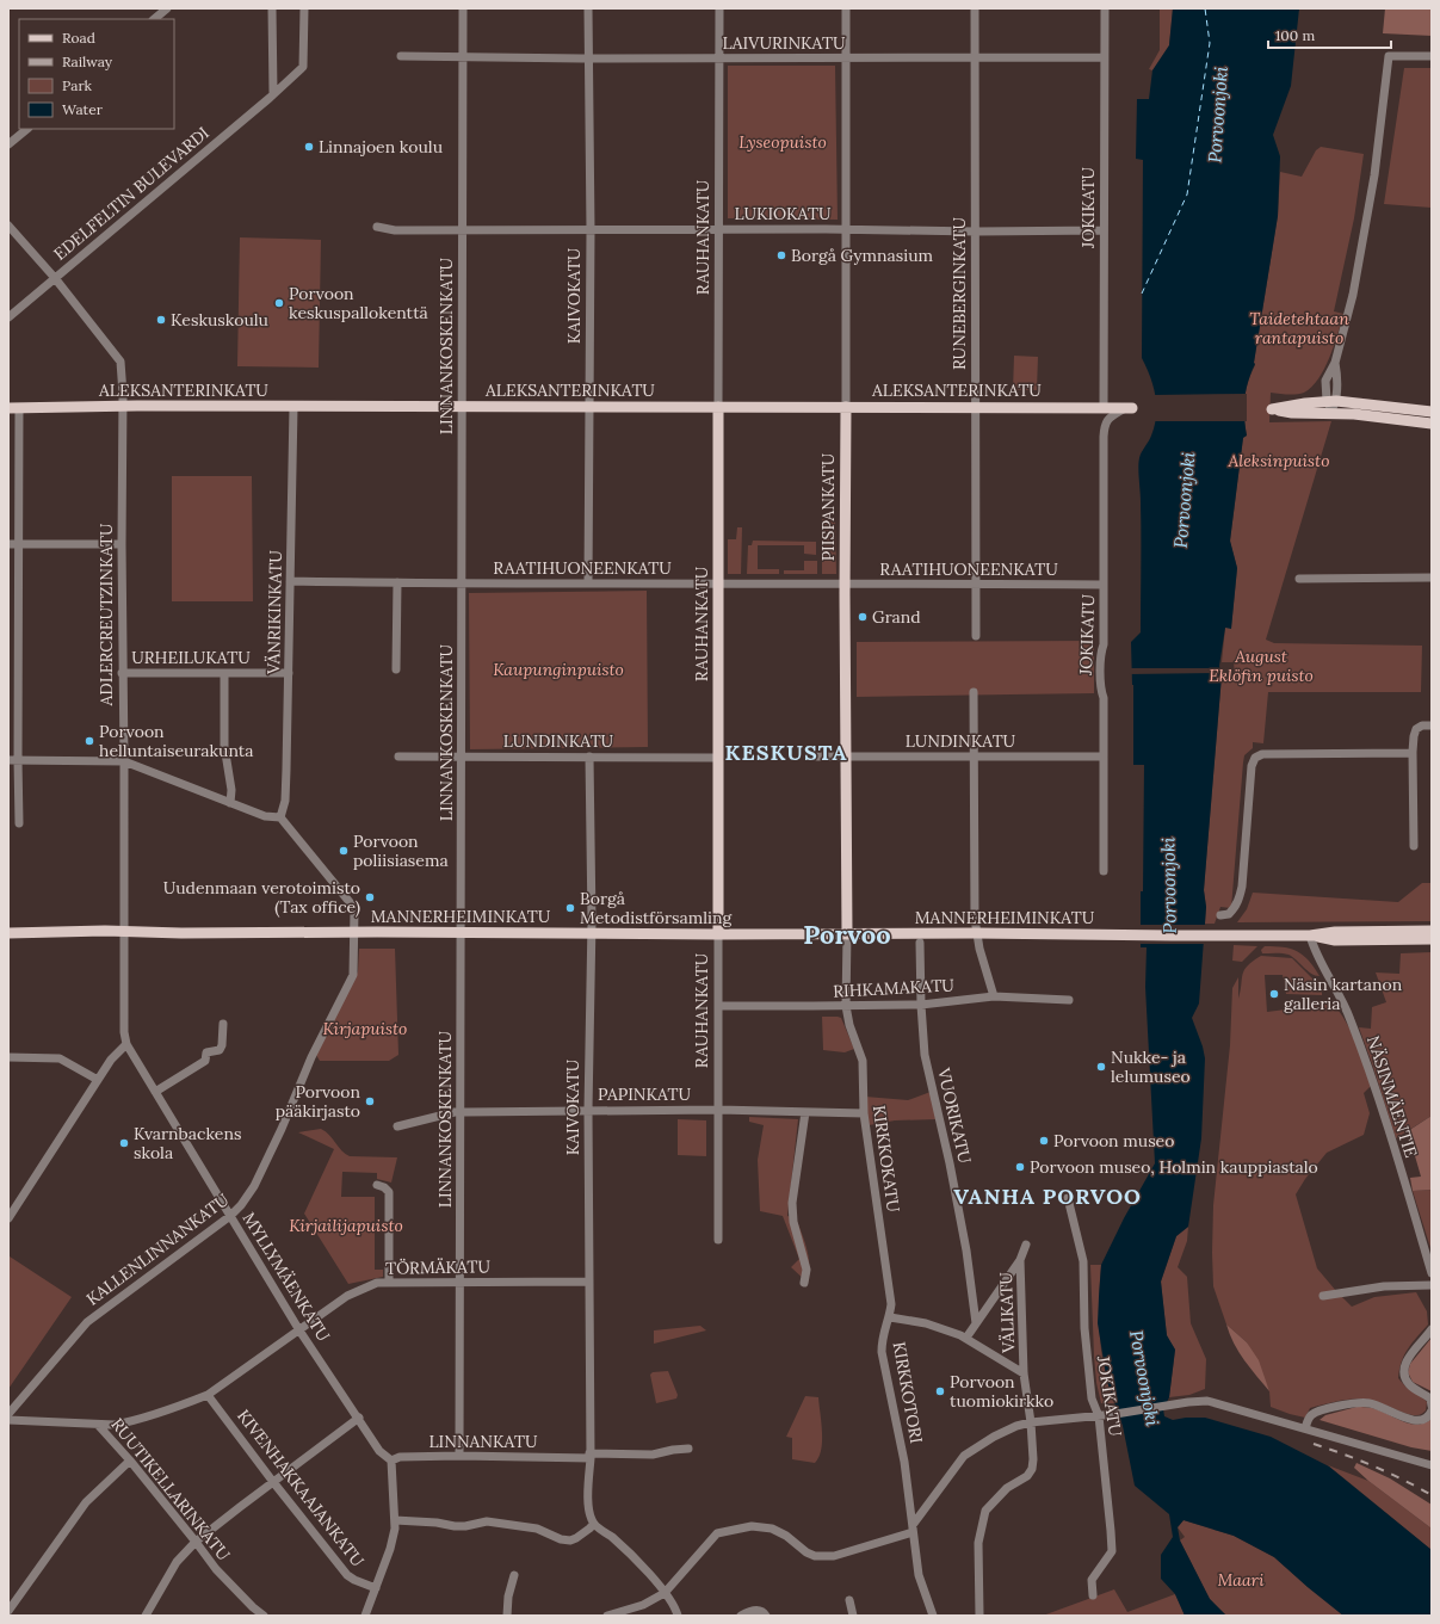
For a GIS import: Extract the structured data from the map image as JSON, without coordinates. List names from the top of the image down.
{
  "streets": {
    "main road": [
      "RAUHANKATU",
      "ALEKSANTERINKATU",
      "PIISPANKATU",
      "MANNERHEIMINKATU"
    ],
    "street": [
      "LAIVURINKATU",
      "EDELFELTIN BULEVARDI",
      "JOKIKATU",
      "LUKIOKATU",
      "RUNEBERGINKATU",
      "KAIVOKATU",
      "LINNANKOSKENKATU",
      "RAATIHUONEENKATU",
      "VÄNRIKINKATU",
      "ADLERCREUTZINKATU",
      "URHEILUKATU",
      "LUNDINKATU",
      "RIHKAMAKATU",
      "PAPINKATU",
      "NÄSINMÄENTIE",
      "VUORIKATU",
      "KIRKKOKATU",
      "KALLENLINNANKATU",
      "TÖRMÄKATU",
      "MYLLYMÄENKATU",
      "VÄLIKATU",
      "KIRKKOTORI",
      "LINNANKATU",
      "KIVENHAKKAAJANKATU",
      "RUUTIKELLARINKATU"
    ]
  },
  "crossings": [
    ["LAIVURINKATU", "JOKIKATU"],
    ["LAIVURINKATU", "RAUHANKATU"],
    ["LAIVURINKATU", "RUNEBERGINKATU"],
    ["LAIVURINKATU", "KAIVOKATU"],
    ["LAIVURINKATU", "LINNANKOSKENKATU"],
    ["LAIVURINKATU", "PIISPANKATU"],
    ["EDELFELTIN BULEVARDI", "ADLERCREUTZINKATU"],
    ["JOKIKATU", "LUKIOKATU"],
    ["JOKIKATU", "ALEKSANTERINKATU"],
    ["JOKIKATU", "RAATIHUONEENKATU"],
    ["JOKIKATU", "LUNDINKATU"],
    ["LUKIOKATU", "RAUHANKATU"],
    ["LUKIOKATU", "RUNEBERGINKATU"],
    ["LUKIOKATU", "KAIVOKATU"],
    ["LUKIOKATU", "LINNANKOSKENKATU"],
    ["LUKIOKATU", "PIISPANKATU"],
    ["RAUHANKATU", "ALEKSANTERINKATU"],
    ["RAUHANKATU", "RAATIHUONEENKATU"],
    ["RAUHANKATU", "LUNDINKATU"],
    ["RAUHANKATU", "MANNERHEIMINKATU"],
    ["RAUHANKATU", "RIHKAMAKATU"],
    ["RAUHANKATU", "PAPINKATU"],
    ["RUNEBERGINKATU", "ALEKSANTERINKATU"],
    ["RUNEBERGINKATU", "RAATIHUONEENKATU"],
    ["KAIVOKATU", "ALEKSANTERINKATU"],
    ["KAIVOKATU", "RAATIHUONEENKATU"],
    ["KAIVOKATU", "LUNDINKATU"],
    ["KAIVOKATU", "MANNERHEIMINKATU"],
    ["KAIVOKATU", "PAPINKATU"],
    ["KAIVOKATU", "TÖRMÄKATU"],
    ["KAIVOKATU", "LINNANKATU"],
    ["LINNANKOSKENKATU", "ALEKSANTERINKATU"],
    ["LINNANKOSKENKATU", "RAATIHUONEENKATU"],
    ["LINNANKOSKENKATU", "LUNDINKATU"],
    ["LINNANKOSKENKATU", "MANNERHEIMINKATU"],
    ["LINNANKOSKENKATU", "PAPINKATU"],
    ["LINNANKOSKENKATU", "TÖRMÄKATU"],
    ["LINNANKOSKENKATU", "LINNANKATU"],
    ["ALEKSANTERINKATU", "PIISPANKATU"],
    ["ALEKSANTERINKATU", "VÄNRIKINKATU"],
    ["ALEKSANTERINKATU", "ADLERCREUTZINKATU"],
    ["PIISPANKATU", "RAATIHUONEENKATU"],
    ["PIISPANKATU", "LUNDINKATU"],
    ["PIISPANKATU", "MANNERHEIMINKATU"],
    ["PIISPANKATU", "RIHKAMAKATU"],
    ["PIISPANKATU", "KIRKKOKATU"],
    ["RAATIHUONEENKATU", "VÄNRIKINKATU"],
    ["VÄNRIKINKATU", "URHEILUKATU"],
    ["VÄNRIKINKATU", "KALLENLINNANKATU"],
    ["ADLERCREUTZINKATU", "URHEILUKATU"],
    ["ADLERCREUTZINKATU", "MANNERHEIMINKATU"],
    ["ADLERCREUTZINKATU", "MYLLYMÄENKATU"],
    ["MANNERHEIMINKATU", "NÄSINMÄENTIE"],
    ["MANNERHEIMINKATU", "KALLENLINNANKATU"],
    ["RIHKAMAKATU", "VUORIKATU"],
    ["RIHKAMAKATU", "KIRKKOKATU"],
    ["PAPINKATU", "KIRKKOKATU"],
    ["KIRKKOKATU", "KIRKKOTORI"],
    ["KALLENLINNANKATU", "MYLLYMÄENKATU"],
    ["TÖRMÄKATU", "MYLLYMÄENKATU"],
    ["TÖRMÄKATU", "KIVENHAKKAAJANKATU"],
    ["TÖRMÄKATU", "RUUTIKELLARINKATU"],
    ["MYLLYMÄENKATU", "LINNANKATU"],
    ["VÄLIKATU", "KIRKKOTORI"]
  ],
  "districts": ["KESKUSTA", "Porvoo", "VANHA PORVOO"],
  "water": ["Porvoonjoki"],
  "parks": [
    "Lyseopuisto",
    "Taidetehtaan rantapuisto",
    "Aleksinpuisto",
    "August Eklöfin puisto",
    "Kaupunginpuisto",
    "Kirjapuisto",
    "Kirjailijapuisto",
    "Maari"
  ],
  "places": [
    "Linnajoen koulu",
    "Borgå Gymnasium",
    "Porvoon keskuspallokenttä",
    "Keskuskoulu",
    "Grand",
    "Porvoon helluntaiseurakunta",
    "Porvoon poliisiasema",
    "Uudenmaan verotoimisto (Tax office)",
    "Borgå Metodistförsamling",
    "Näsin kartanon galleria",
    "Nukke- ja lelumuseo",
    "Porvoon pääkirjasto",
    "Porvoon museo",
    "Kvarnbackens skola",
    "Porvoon museo, Holmin kauppiastalo",
    "Porvoon tuomiokirkko"
  ],
  "legend": [
    "Road",
    "Railway",
    "Park",
    "Water"
  ],
  "scale_bar": "100 m"
}
